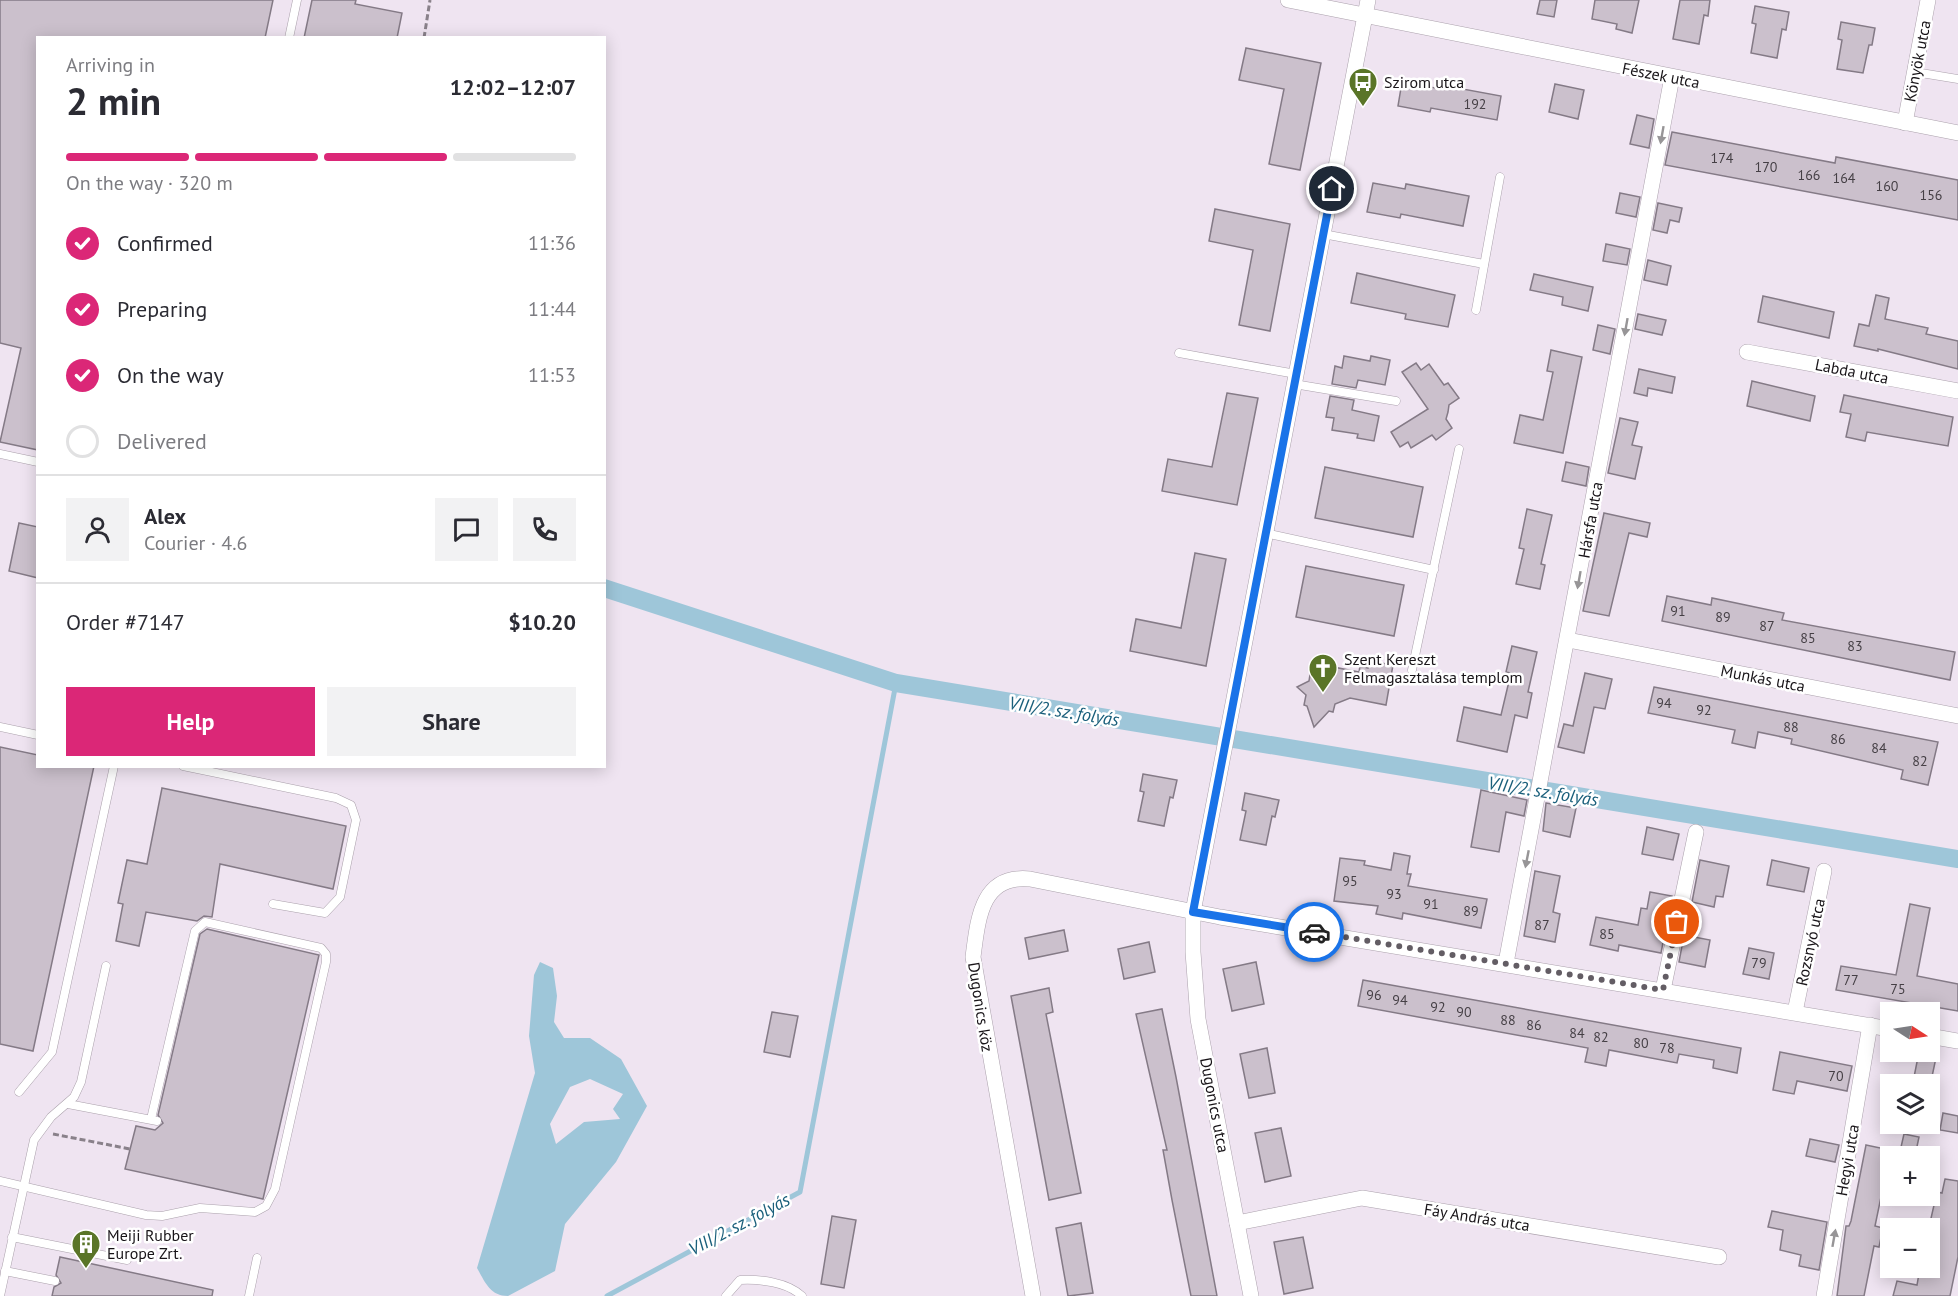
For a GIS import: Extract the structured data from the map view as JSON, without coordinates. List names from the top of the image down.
{
  "streets": {
    "street": [
      "Könyök utca",
      "Fészek utca",
      "Labda utca",
      "Hársfa utca",
      "Munkás utca",
      "Rozsnyó utca",
      "Dugonics köz",
      "Dugonics utca",
      "Hegyi utca",
      "Fáy András utca"
    ]
  },
  "crossings": [
    ["Könyök utca", "Fészek utca"],
    ["Fészek utca", "Hársfa utca"],
    ["Fészek utca", "Dugonics utca"],
    ["Hársfa utca", "Munkás utca"],
    ["Dugonics köz", "Dugonics utca"],
    ["Dugonics utca", "Fáy András utca"]
  ],
  "one_way": ["Hársfa utca", "Hegyi utca"],
  "water": ["VIII/2. sz. folyás"],
  "places": {
    "bus stop": ["Szirom utca"],
    "church": ["Szent Kereszt Felmagasztalása templom"],
    "building": ["Meiji Rubber Europe Zrt."]
  },
  "house_numbers": [
    "192",
    "174",
    "170",
    "166",
    "164",
    "160",
    "156",
    "91",
    "89",
    "87",
    "85",
    "83",
    "94",
    "92",
    "88",
    "86",
    "84",
    "82",
    "95",
    "93",
    "91",
    "89",
    "87",
    "85",
    "79",
    "77",
    "75",
    "96",
    "94",
    "92",
    "90",
    "88",
    "86",
    "84",
    "82",
    "80",
    "78",
    "70"
  ],
  "north": "right",
  "page": {
    "heading": ["2 min", "Arriving in", "12:02–12:07"],
    "panel": [
      "Alex",
      "Courier · 4.6",
      "Order #7147",
      "$10.20"
    ],
    "bar": "On the way · 320 m",
    "list": [
      ["Confirmed", "11:36"],
      ["Preparing", "11:44"],
      ["On the way", "11:53"],
      "Delivered"
    ],
    "buttons": ["Help", "Share"],
    "map_buttons": ["+", "−"]
  }
}
